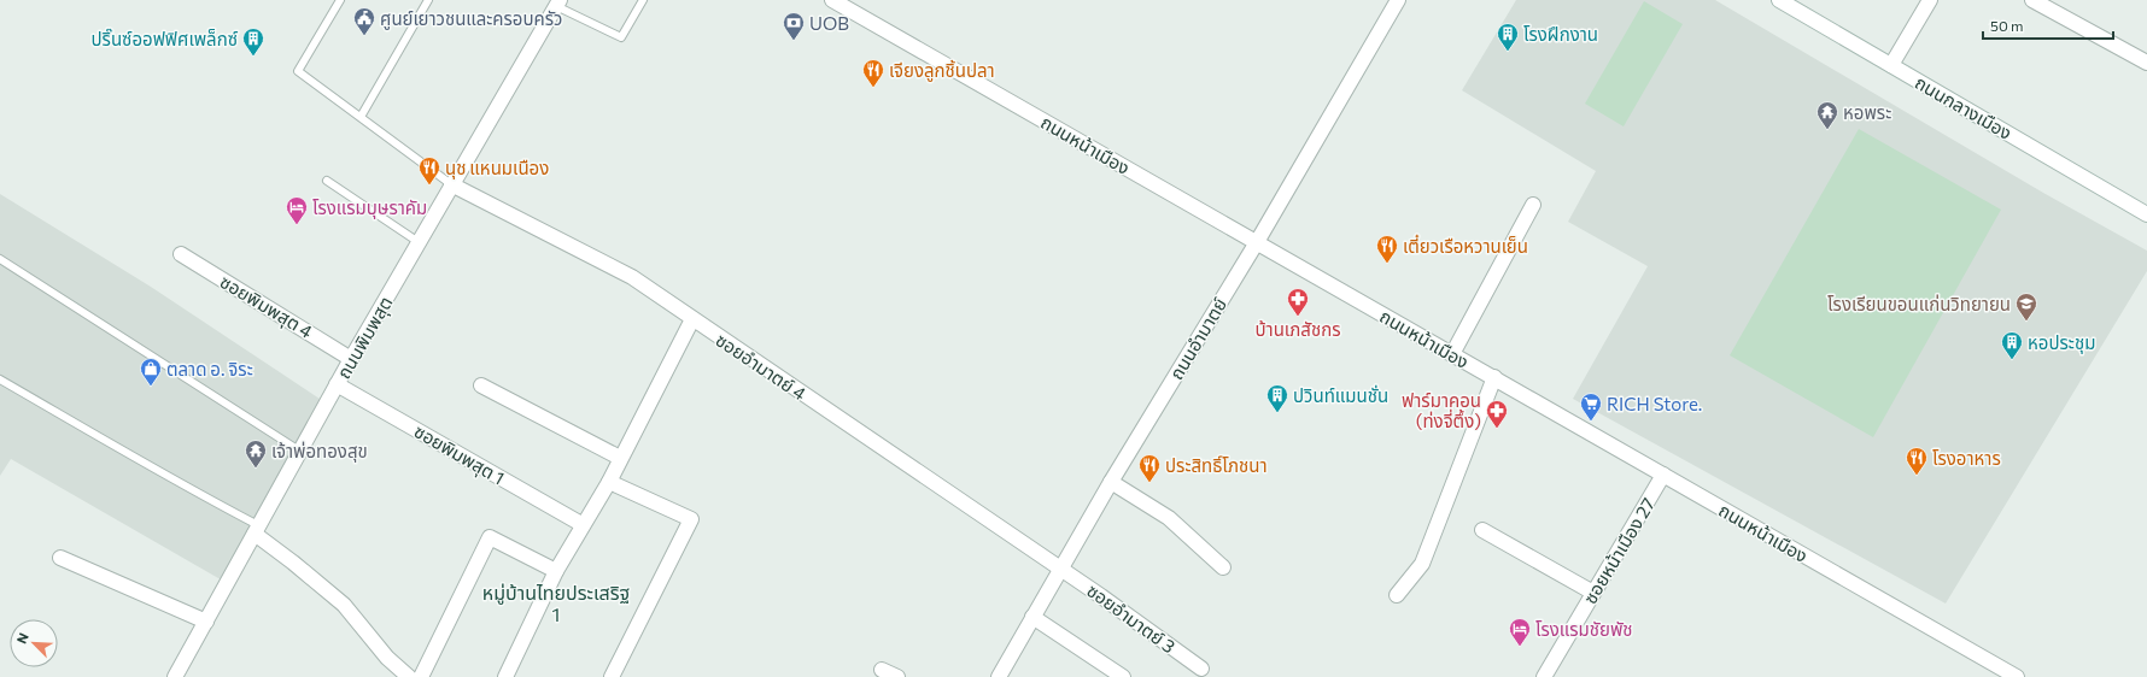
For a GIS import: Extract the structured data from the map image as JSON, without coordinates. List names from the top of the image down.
{
  "streets": {
    "street": [
      "ถนนกลางเมือง",
      "ถนนหน้าเมือง",
      "ซอยพิมพสุต 4",
      "ถนนพิมพสุต",
      "ถนนอำมาตย์",
      "ซอยอำมาตย์ 4",
      "ซอยพิมพสุต 1",
      "ซอยหน้าเมือง 27",
      "ซอยอำมาตย์ 3"
    ]
  },
  "crossings": [
    ["ถนนหน้าเมือง", "ถนนอำมาตย์"],
    ["ถนนหน้าเมือง", "ซอยหน้าเมือง 27"],
    ["ซอยพิมพสุต 4", "ถนนพิมพสุต"],
    ["ถนนพิมพสุต", "ซอยอำมาตย์ 4"],
    ["ถนนพิมพสุต", "ซอยพิมพสุต 1"],
    ["ถนนอำมาตย์", "ซอยอำมาตย์ 4"],
    ["ถนนอำมาตย์", "ซอยอำมาตย์ 3"],
    ["ซอยอำมาตย์ 4", "ซอยอำมาตย์ 3"]
  ],
  "districts": ["หมู่บ้านไทยประเสริฐ 1"],
  "places": {
    "public building": ["ศูนย์เยาวชนและครอบครัว"],
    "bank": ["UOB"],
    "building": [
      "โรงฝึกงาน",
      "ปริ๊นซ์ออฟฟิศเพล็กซ์",
      "หอประชุม",
      "ปวินท์แมนชั่น"
    ],
    "restaurant": [
      "เจียงลูกชิ้นปลา",
      "นุช แหนมเนือง",
      "เตี๋ยวเรือหวานเย็น",
      "โรงอาหาร",
      "ประสิทธิ์โภชนา"
    ],
    "temple": ["หอพระ", "เจ้าพ่อทองสุข"],
    "hotel": ["โรงแรมบุษราคัม", "โรงแรมชัยพัช"],
    "pharmacy": ["บ้านเภสัชกร", "ฟาร์มาคอน (ท่งจี่ตึ้ง)"],
    "school or university": ["โรงเรียนขอนแก่นวิทยายน"],
    "shop": ["ตลาด อ. จิระ"],
    "supermarket": ["RICH Store."]
  },
  "scale_bar": "50 m",
  "north": "top left"
}
